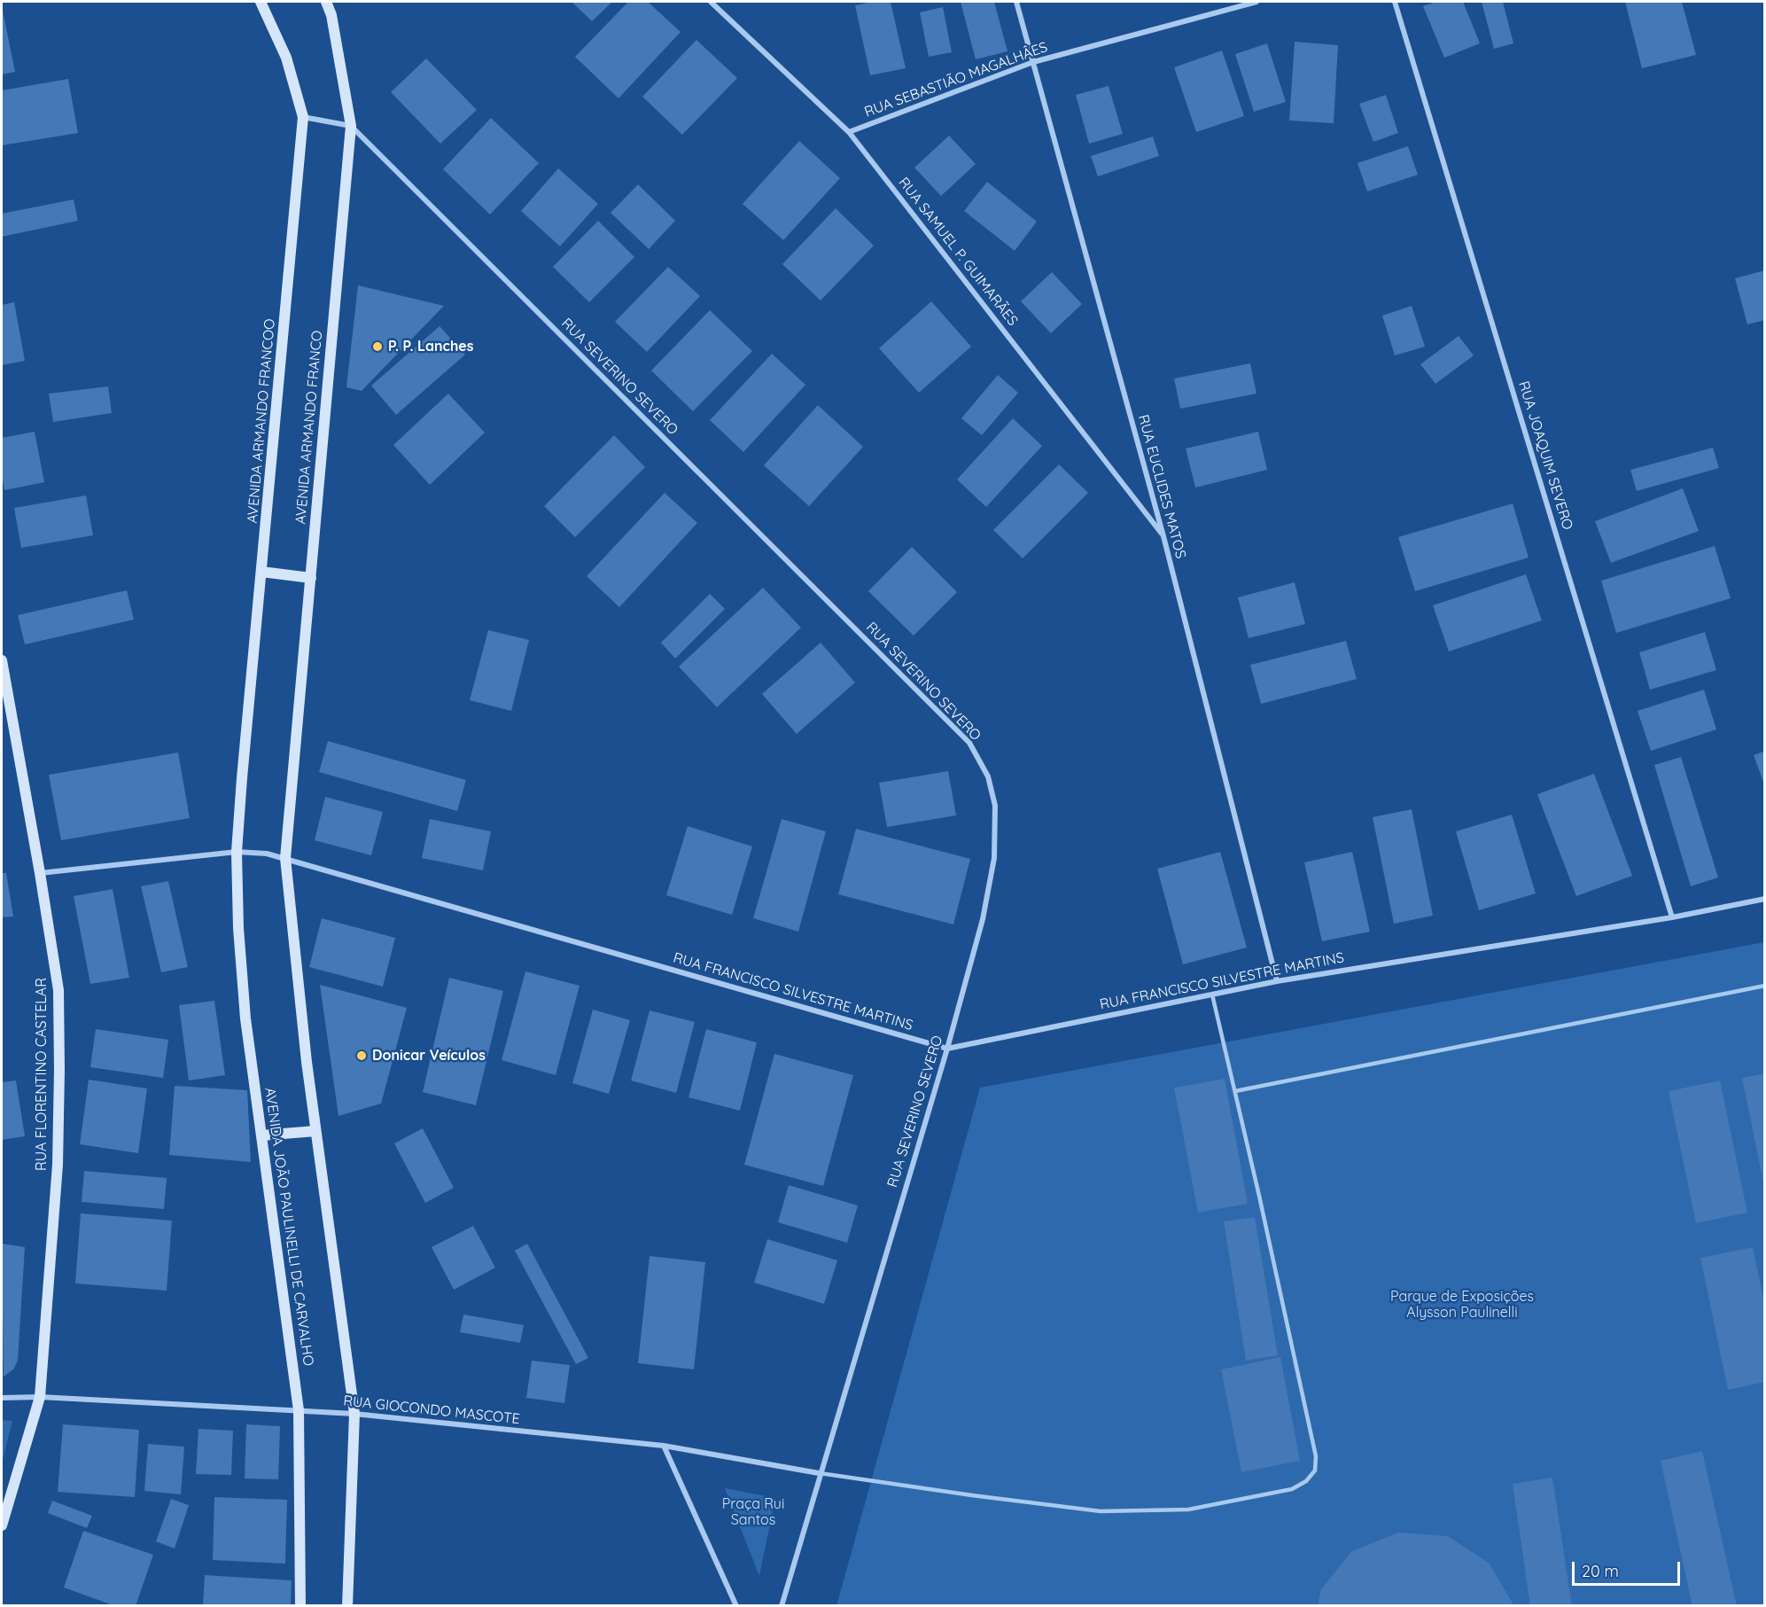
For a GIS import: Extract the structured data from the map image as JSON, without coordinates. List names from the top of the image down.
{
  "streets": {
    "street": [
      "RUA SEBASTIÃO MAGALHÂES",
      "RUA SAMUEL P. GUIMARÃES",
      "RUA SEVERINO SEVERO",
      "AVENIDA ARMANDO FRANCOO",
      "AVENIDA ARMANDO FRANCO",
      "RUA JOAQUIM SEVERO",
      "RUA EUCLIDES MATOS",
      "RUA FRANCISCO SILVESTRE MARTINS",
      "RUA FLORENTINO CASTELAR",
      "AVENIDA JOÃO PAULINELLI DE CARVALHO",
      "RUA GIOCONDO MASCOTE"
    ]
  },
  "crossings": [
    ["RUA SEBASTIÃO MAGALHÂES", "RUA SAMUEL P. GUIMARÃES"],
    ["RUA SEBASTIÃO MAGALHÂES", "RUA EUCLIDES MATOS"],
    ["RUA SAMUEL P. GUIMARÃES", "RUA EUCLIDES MATOS"],
    ["RUA SEVERINO SEVERO", "AVENIDA ARMANDO FRANCO"],
    ["RUA SEVERINO SEVERO", "RUA FRANCISCO SILVESTRE MARTINS"],
    ["RUA SEVERINO SEVERO", "RUA GIOCONDO MASCOTE"],
    ["AVENIDA ARMANDO FRANCOO", "RUA FRANCISCO SILVESTRE MARTINS"],
    ["AVENIDA ARMANDO FRANCOO", "AVENIDA JOÃO PAULINELLI DE CARVALHO"],
    ["AVENIDA ARMANDO FRANCO", "RUA FRANCISCO SILVESTRE MARTINS"],
    ["RUA JOAQUIM SEVERO", "RUA FRANCISCO SILVESTRE MARTINS"],
    ["RUA EUCLIDES MATOS", "RUA FRANCISCO SILVESTRE MARTINS"],
    ["RUA FRANCISCO SILVESTRE MARTINS", "RUA FLORENTINO CASTELAR"],
    ["RUA FRANCISCO SILVESTRE MARTINS", "AVENIDA JOÃO PAULINELLI DE CARVALHO"],
    ["RUA FLORENTINO CASTELAR", "RUA GIOCONDO MASCOTE"],
    ["AVENIDA JOÃO PAULINELLI DE CARVALHO", "RUA GIOCONDO MASCOTE"]
  ],
  "parks": ["Parque de Exposições Alysson Paulinelli", "Praça Rui Santos"],
  "places": ["P. P. Lanches", "Donicar Veículos"],
  "scale_bar": "20 m"
}
